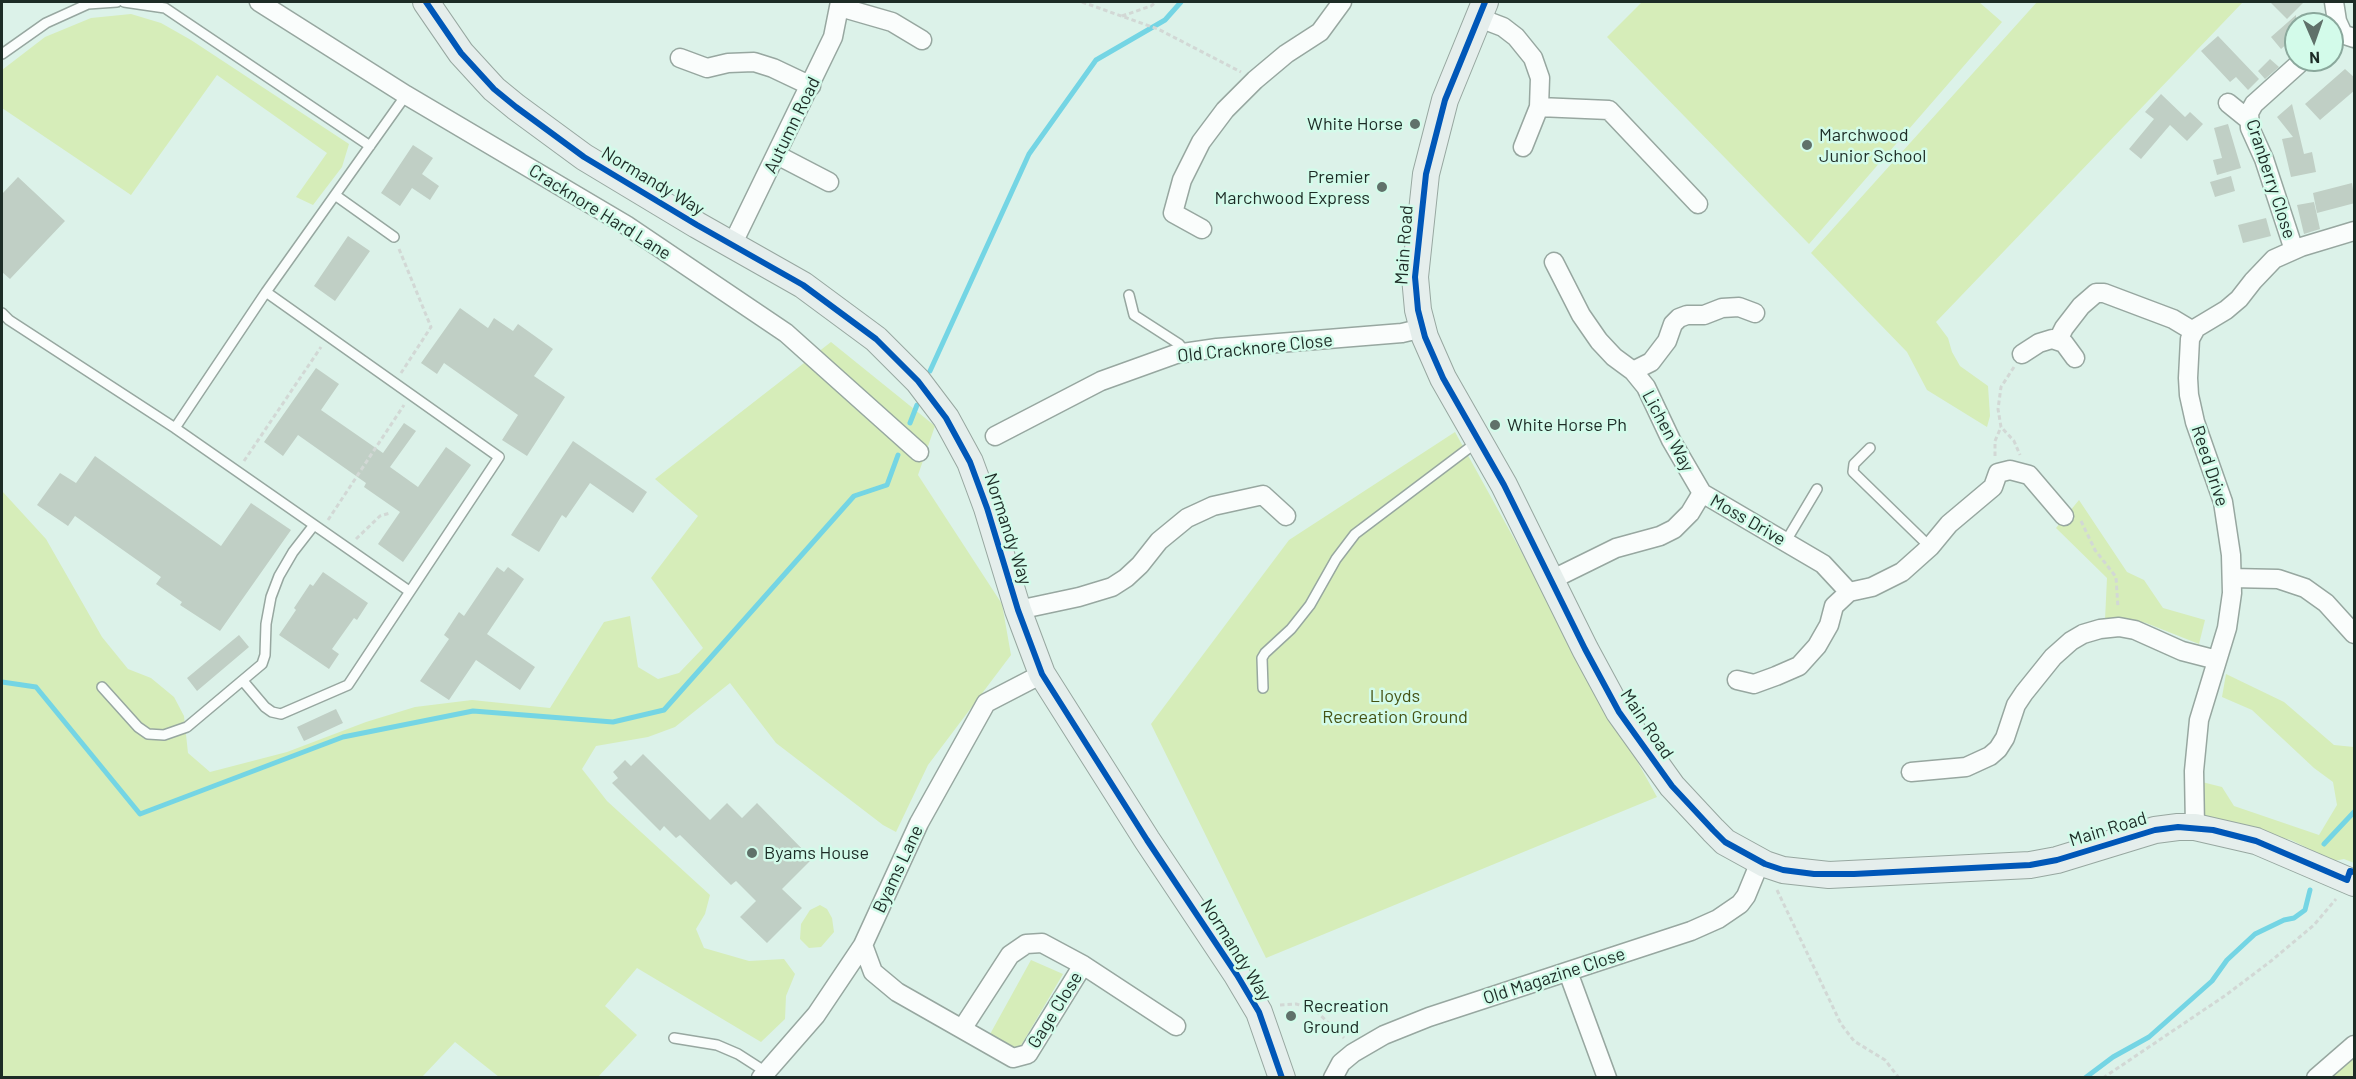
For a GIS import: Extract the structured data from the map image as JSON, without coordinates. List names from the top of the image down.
{
  "streets": {
    "street": [
      "Autumn Road",
      "Cranberry Close",
      "Normandy Way",
      "Cracknore Hard Lane",
      "Main Road",
      "Old Cracknore Close",
      "Lichen Way",
      "Reed Drive",
      "Moss Drive",
      "Byams Lane",
      "Old Magazine Close",
      "Gage Close"
    ]
  },
  "crossings": [
    ["Autumn Road", "Normandy Way"],
    ["Normandy Way", "Byams Lane"],
    ["Main Road", "Old Cracknore Close"],
    ["Main Road", "Reed Drive"],
    ["Main Road", "Moss Drive"],
    ["Main Road", "Old Magazine Close"],
    ["Lichen Way", "Moss Drive"],
    ["Byams Lane", "Gage Close"]
  ],
  "parks": ["Lloyds Recreation Ground"],
  "places": [
    "White Horse",
    "Marchwood Junior School",
    "Premier Marchwood Express",
    "White Horse Ph",
    "Byams House",
    "Recreation Ground"
  ],
  "north": "bottom"
}
